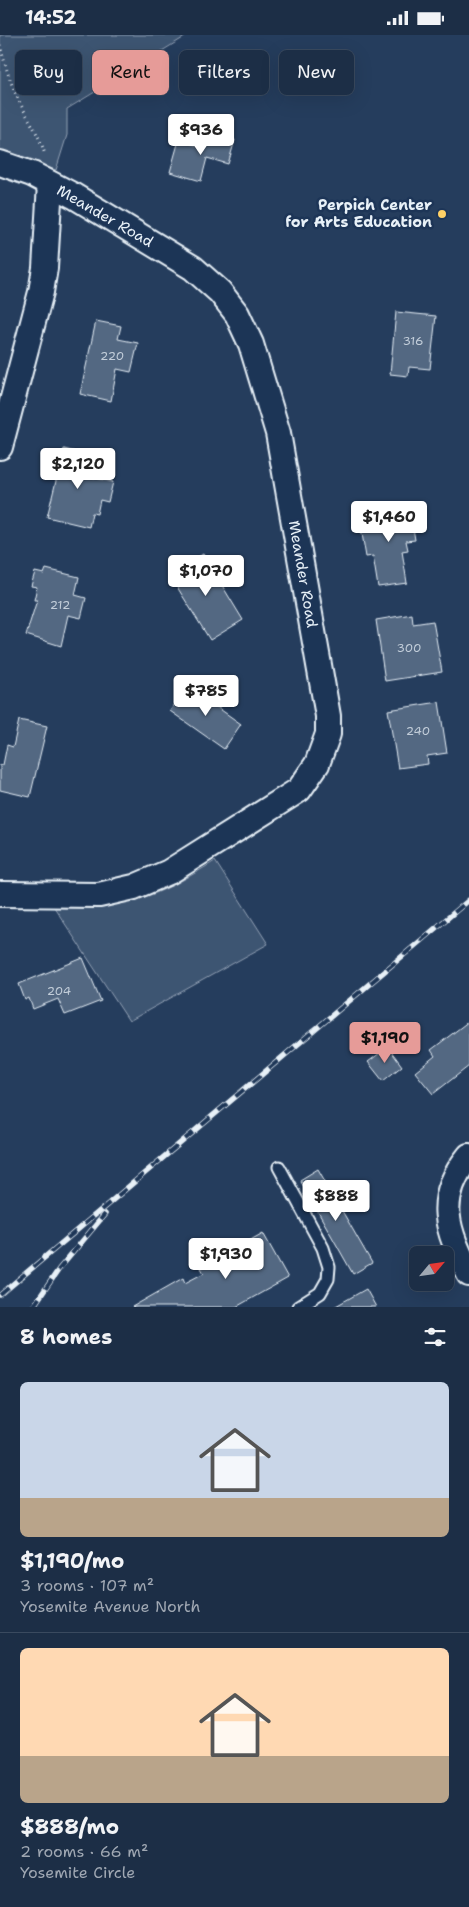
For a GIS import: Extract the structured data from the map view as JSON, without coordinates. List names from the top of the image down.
{
  "streets": {
    "street": ["Meander Road"]
  },
  "places": ["Perpich Center for Arts Education"],
  "house_numbers": [
    "316",
    "220",
    "212",
    "300",
    "240",
    "204"
  ],
  "north": "top right",
  "page": {
    "status": "14:52",
    "chip": [
      "Buy",
      "Rent",
      "Filters",
      "New"
    ],
    "price": [
      "$936",
      "$2,120",
      "$1,460",
      "$1,070",
      "$785",
      "$1,190",
      "$888",
      "$1,930"
    ],
    "heading": "8 homes",
    "list": [
      {
        "name": "$1,190/mo",
        "note": "3 rooms · 107 m² · Yosemite Avenue North"
      },
      {
        "name": "$888/mo",
        "note": "2 rooms · 66 m² · Yosemite Circle"
      }
    ]
  }
}
